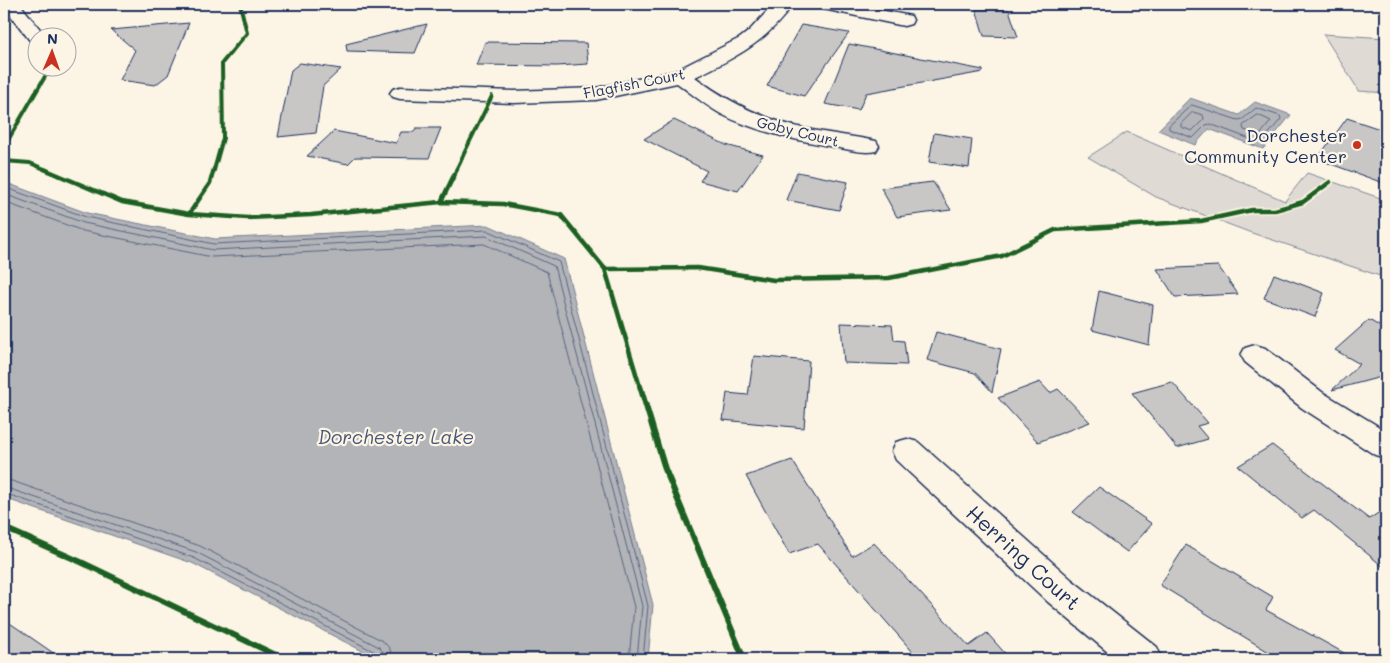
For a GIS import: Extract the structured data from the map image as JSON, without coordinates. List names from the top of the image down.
{
  "streets": {
    "street": ["Flagfish Court", "Goby Court", "Herring Court"]
  },
  "crossings": [
    ["Flagfish Court", "Goby Court"]
  ],
  "water": ["Dorchester Lake"],
  "places": ["Dorchester Community Center"],
  "north": "top"
}
